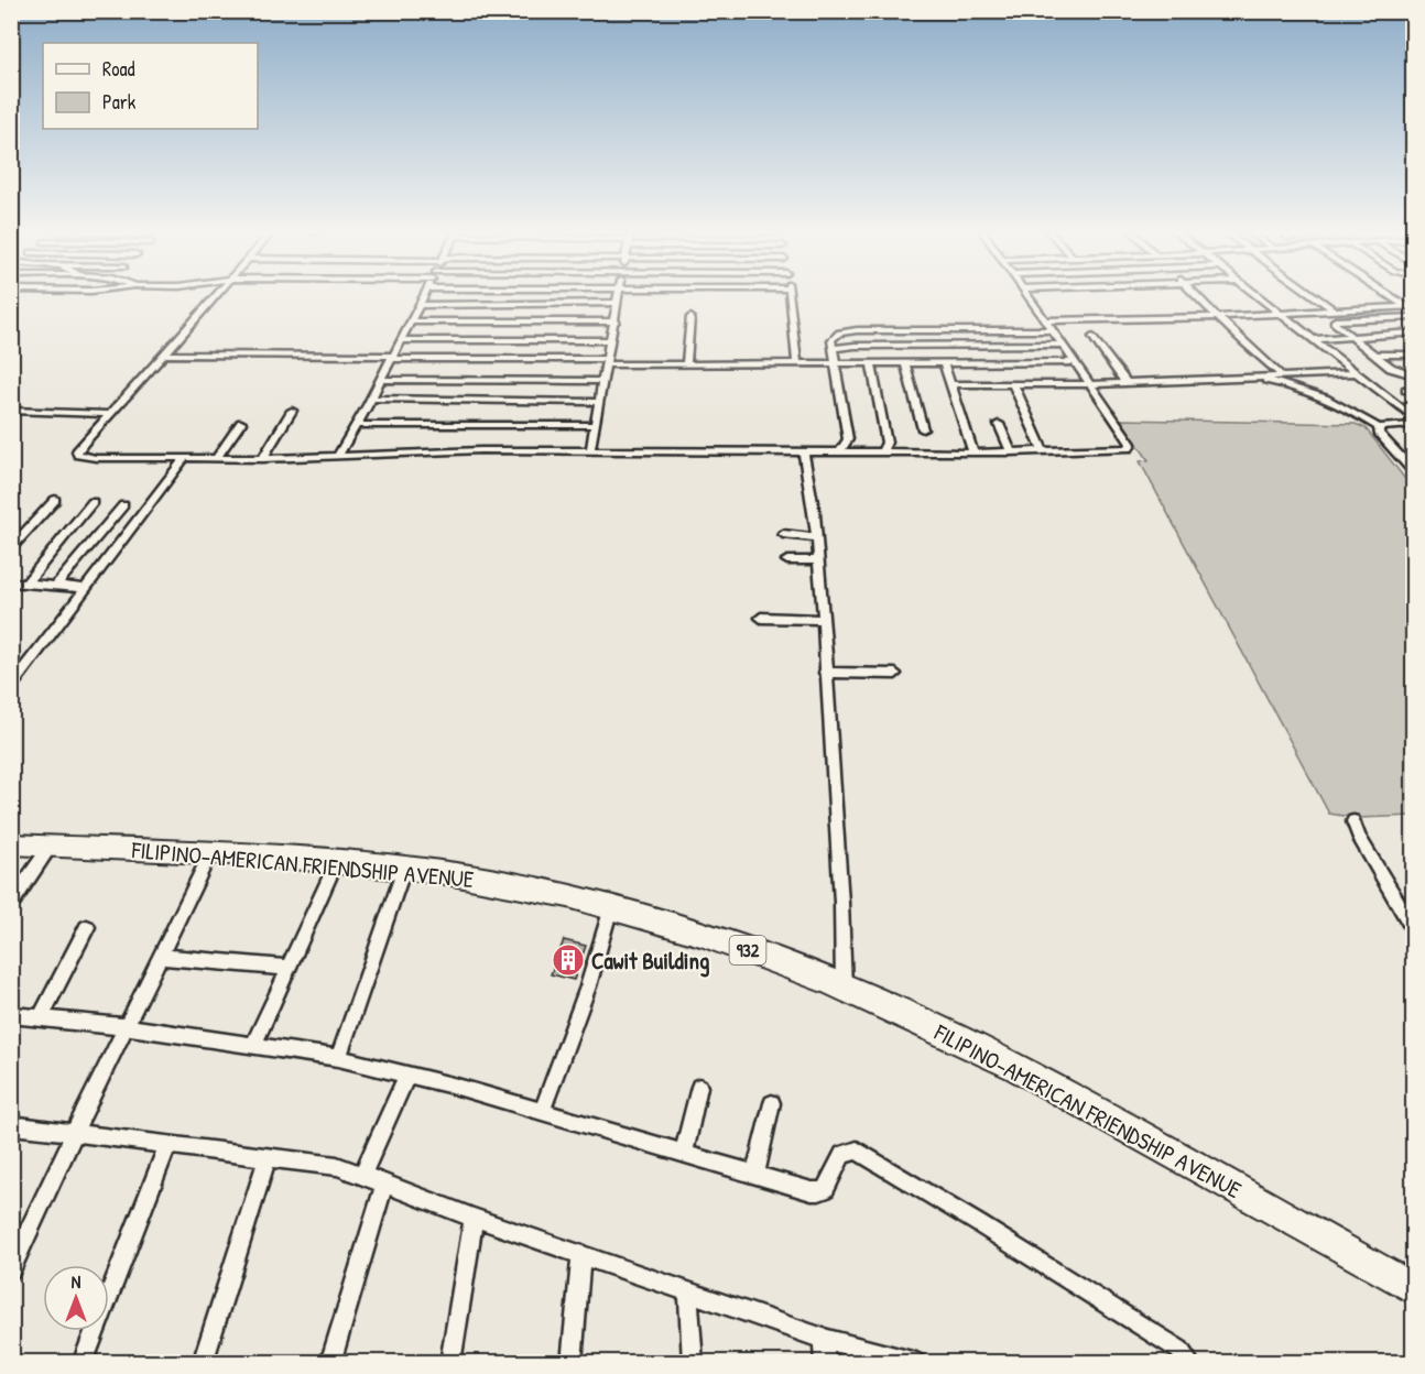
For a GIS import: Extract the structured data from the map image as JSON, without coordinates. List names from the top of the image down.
{
  "streets": {
    "main road": ["FILIPINO-AMERICAN FRIENDSHIP AVENUE", "932"]
  },
  "places": {
    "building": ["Cawit Building"]
  },
  "legend": ["Road", "Park"],
  "north": "top"
}
